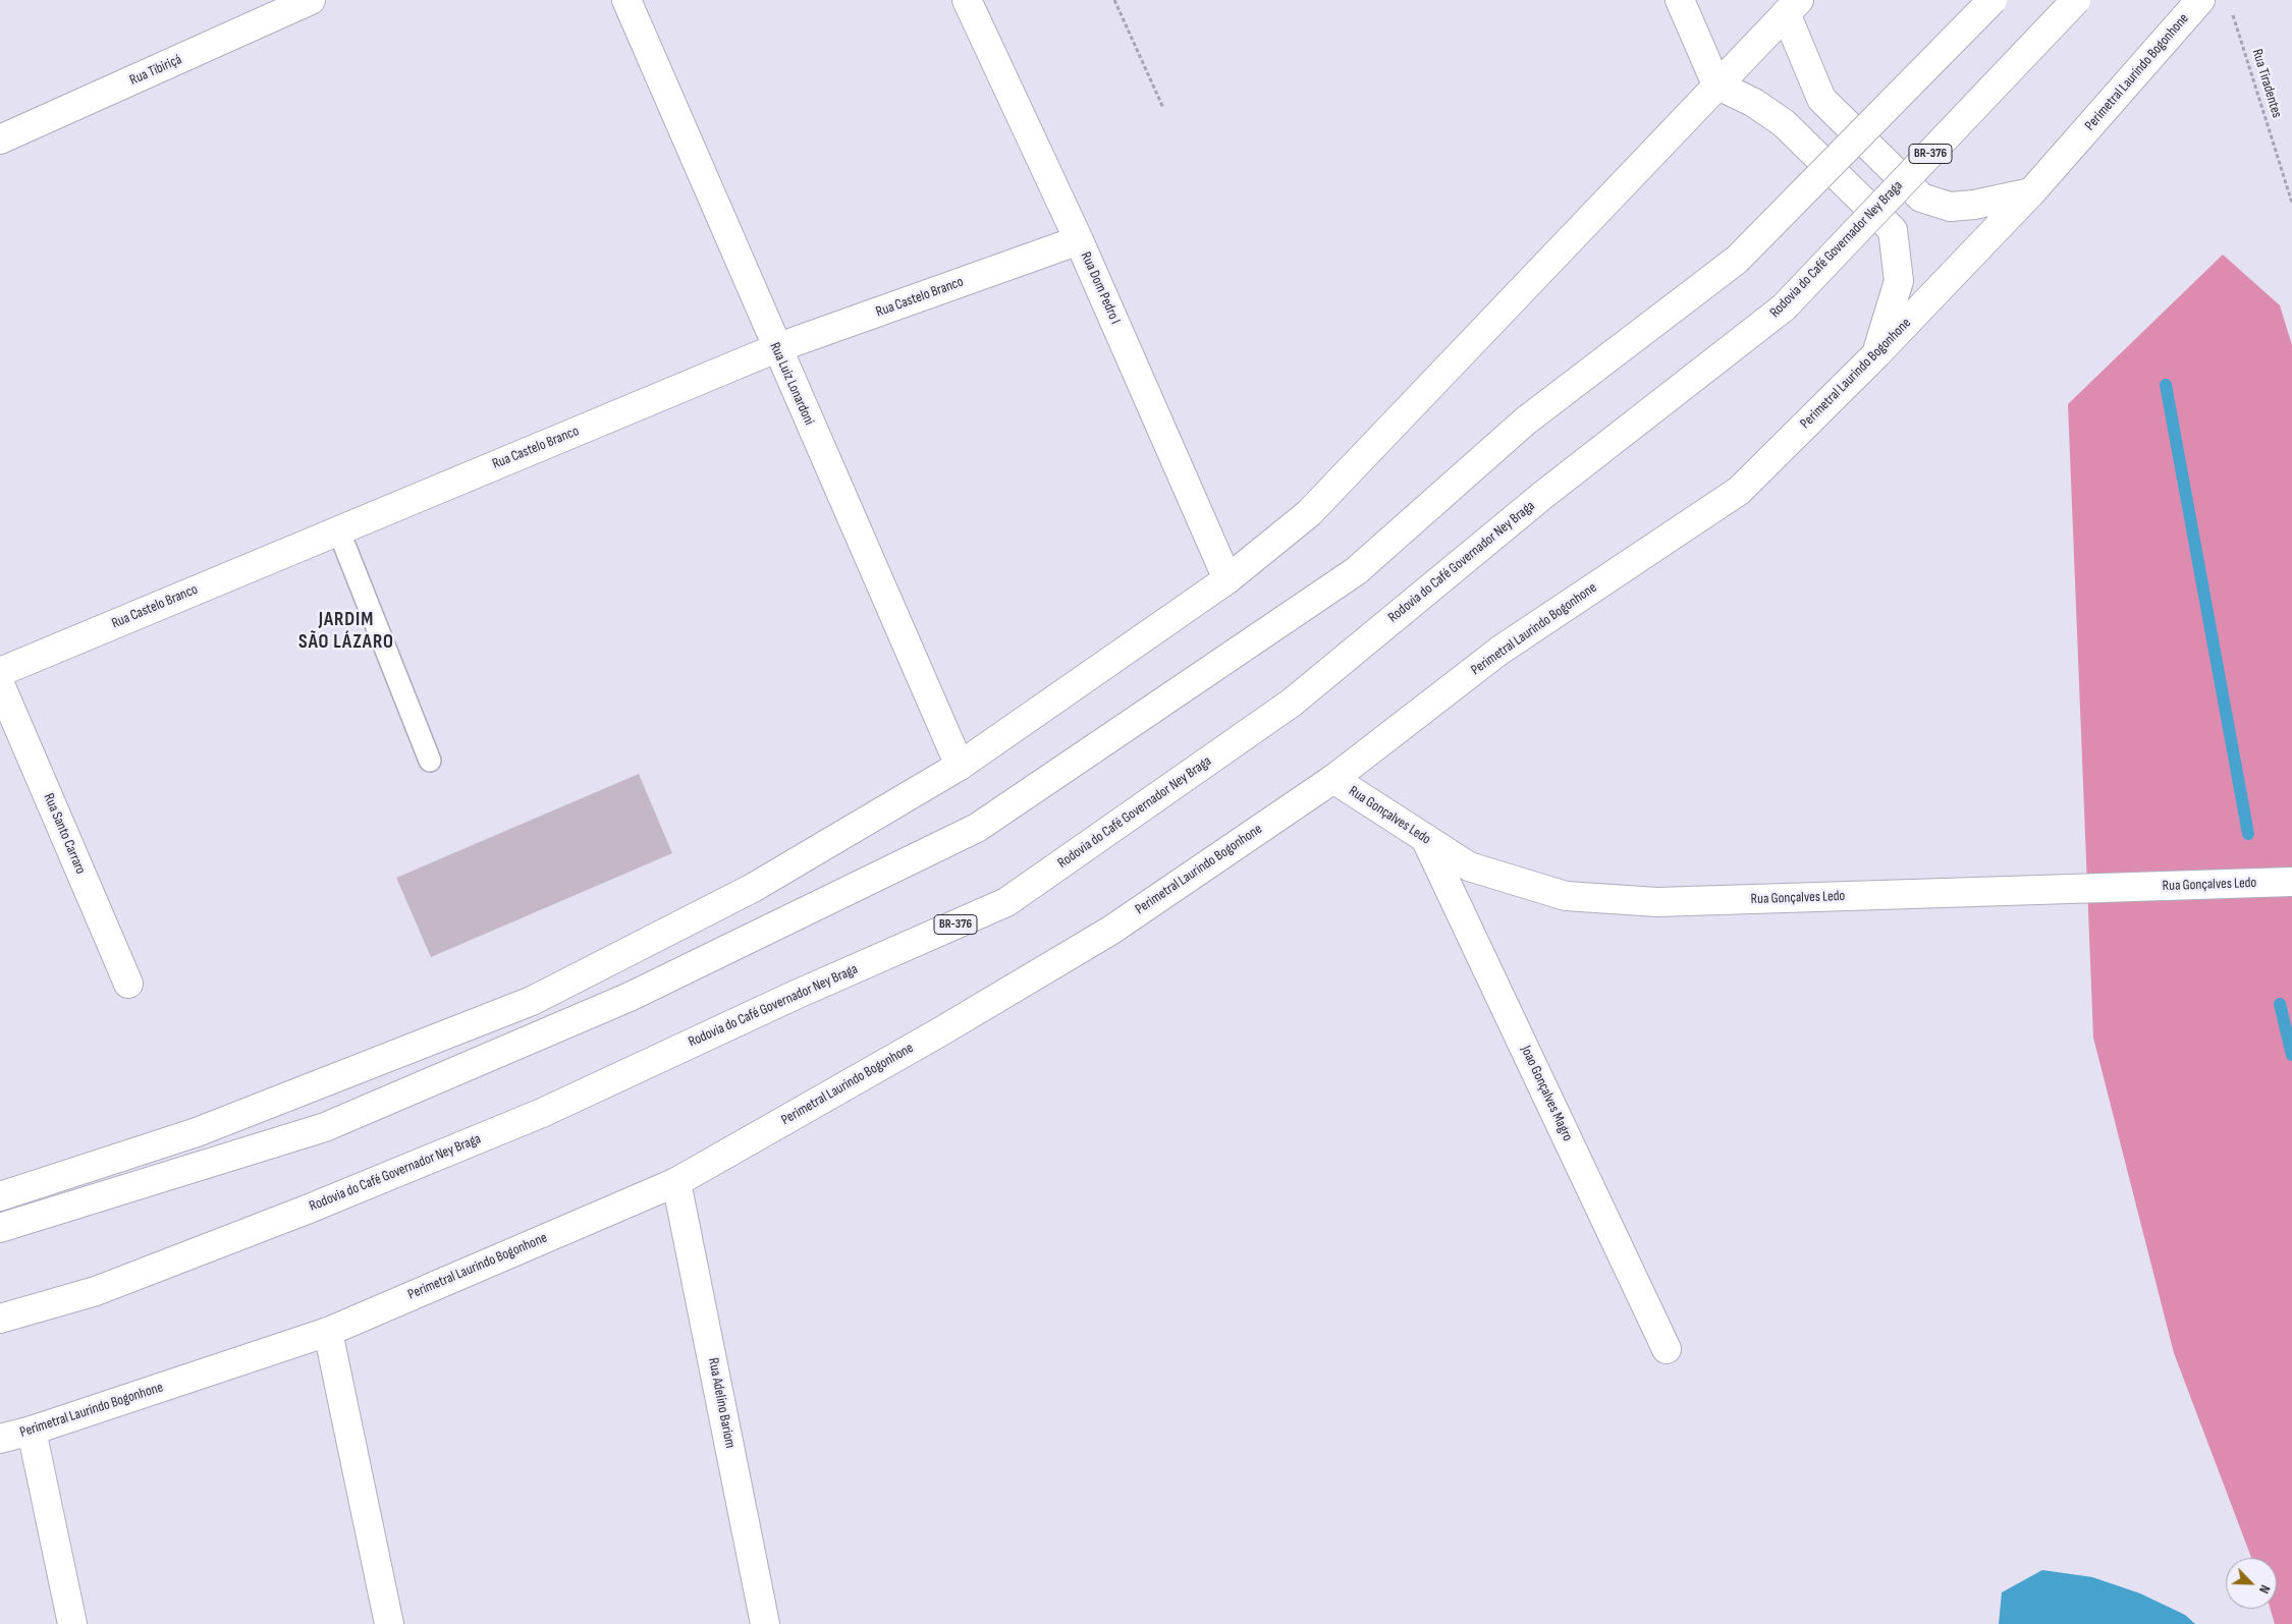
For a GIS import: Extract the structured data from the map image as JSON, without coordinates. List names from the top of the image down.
{
  "streets": {
    "main road": [
      "Rua Tibiriçá",
      "Perimetral Laurindo Bogonhone",
      "BR-376",
      "Rodovia do Café Governador Ney Braga",
      "Rua Dom Pedro I",
      "Rua Castelo Branco",
      "Rua Luiz Lonardoni",
      "Rua Gonçalves Ledo",
      "Rua Santo Carraro",
      "Joao Gonçalves Magro",
      "Rua Adelino Bariom"
    ],
    "path": ["Rua Tiradentes"]
  },
  "crossings": [
    ["Perimetral Laurindo Bogonhone", "Rua Gonçalves Ledo"],
    ["Perimetral Laurindo Bogonhone", "Rua Adelino Bariom"],
    ["Rua Dom Pedro I", "Rua Castelo Branco"],
    ["Rua Castelo Branco", "Rua Luiz Lonardoni"],
    ["Rua Gonçalves Ledo", "Joao Gonçalves Magro"]
  ],
  "districts": ["JARDIM SÃO LÁZARO"],
  "north": "bottom right"
}
